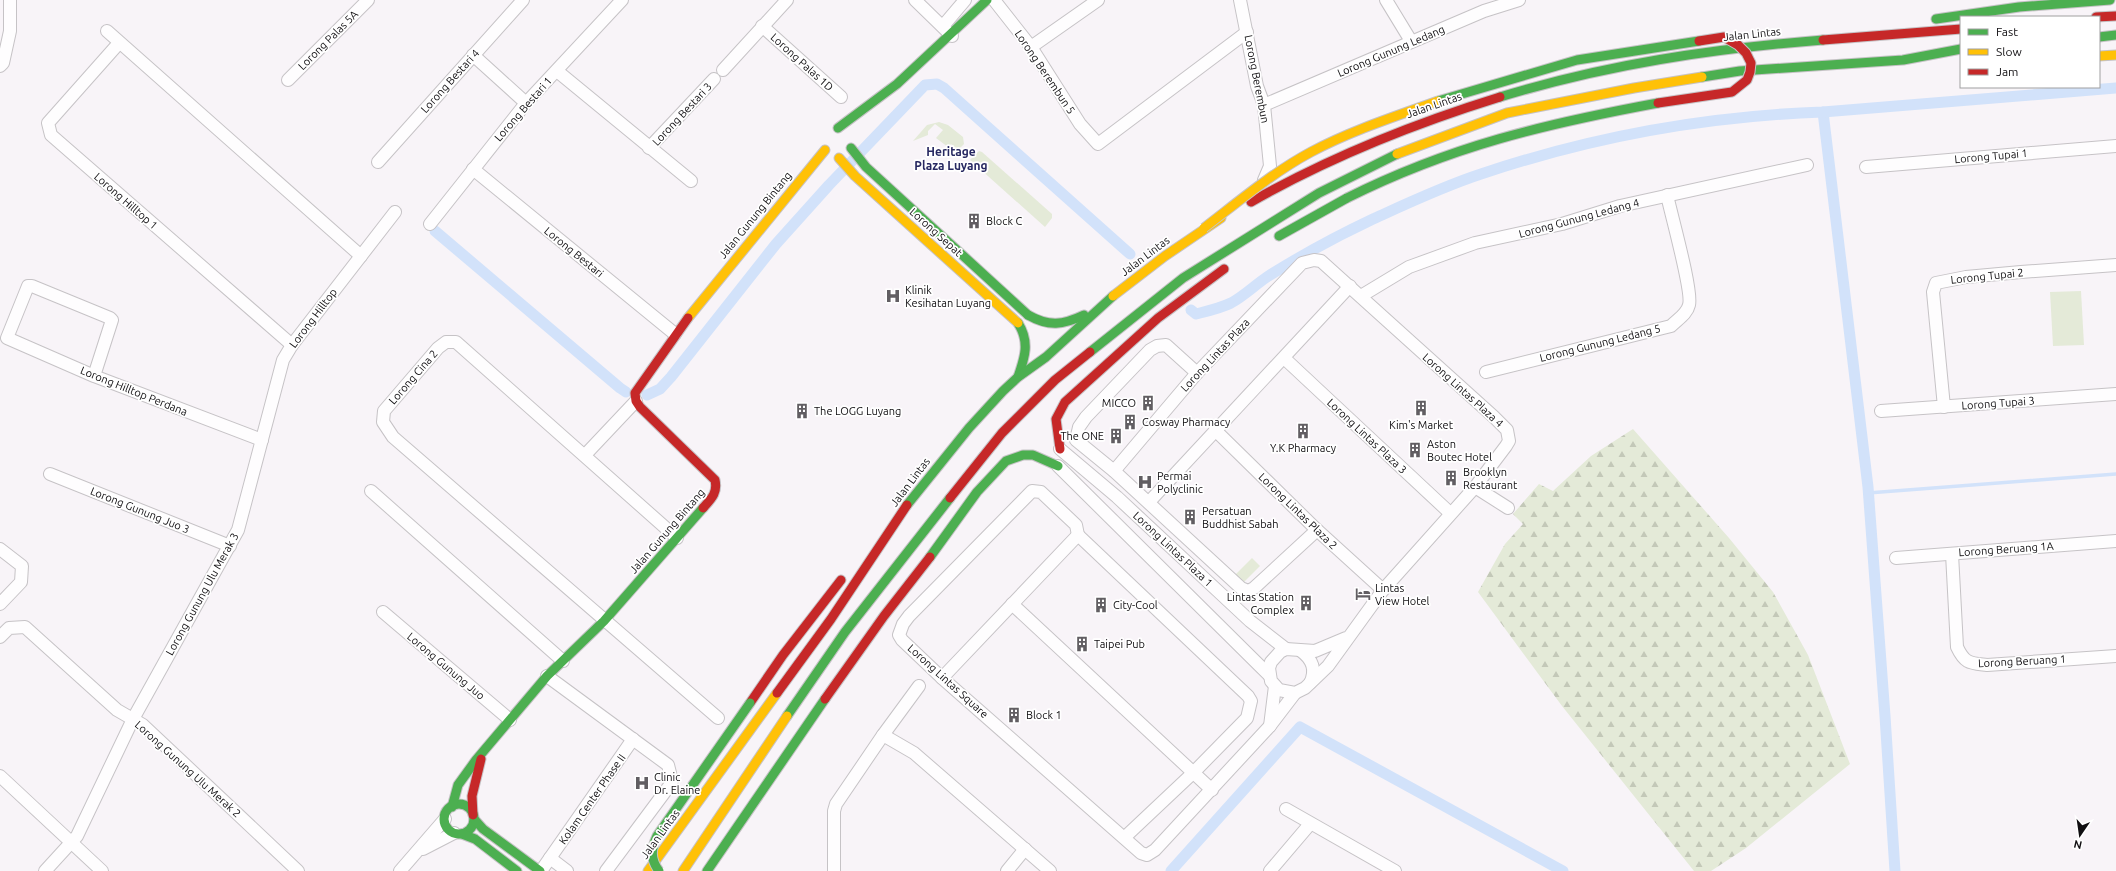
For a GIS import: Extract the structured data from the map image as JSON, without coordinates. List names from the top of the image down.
{
  "streets": {
    "main road": ["Jalan Lintas", "Jalan Gunung Bintang", "Lorong Sepat"],
    "street": [
      "Lorong Palas 5A",
      "Lorong Gunung Ledang",
      "Lorong Palas 1D",
      "Lorong Berembun 5",
      "Lorong Berembun",
      "Lorong Bestari 4",
      "Lorong Bestari 1",
      "Lorong Bestari 3",
      "Lorong Tupai 1",
      "Lorong Hilltop 1",
      "Lorong Gunung Ledang 4",
      "Lorong Bestari",
      "Lorong Tupai 2",
      "Lorong Hilltop",
      "Lorong Gunung Ledang 5",
      "Lorong Lintas Plaza",
      "Lorong Cina 2",
      "Lorong Lintas Plaza 4",
      "Lorong Hilltop Perdana",
      "Lorong Tupai 3",
      "Lorong Lintas Plaza 3",
      "Lorong Gunung Juo 3",
      "Lorong Lintas Plaza 2",
      "Lorong Lintas Plaza 1",
      "Lorong Beruang 1A",
      "Lorong Gunung Ulu Merak 3",
      "Lorong Beruang 1",
      "Lorong Gunung Juo",
      "Lorong Lintas Square",
      "Lorong Gunung Ulu Merak 2",
      "Kolam Center Phase II"
    ]
  },
  "crossings": [
    ["Jalan Lintas", "Lorong Sepat"],
    ["Lorong Gunung Ledang", "Lorong Berembun"],
    ["Lorong Berembun 5", "Lorong Berembun"],
    ["Lorong Bestari 1", "Lorong Bestari"],
    ["Lorong Hilltop 1", "Lorong Hilltop"],
    ["Jalan Gunung Bintang", "Lorong Sepat"],
    ["Jalan Gunung Bintang", "Lorong Bestari"],
    ["Jalan Gunung Bintang", "Lorong Cina 2"],
    ["Jalan Gunung Bintang", "Lorong Gunung Juo"],
    ["Lorong Gunung Ledang 4", "Lorong Gunung Ledang 5"],
    ["Lorong Gunung Ledang 4", "Lorong Lintas Plaza 4"],
    ["Lorong Tupai 2", "Lorong Tupai 3"],
    ["Lorong Hilltop", "Lorong Hilltop Perdana"],
    ["Lorong Hilltop", "Lorong Gunung Ulu Merak 3"],
    ["Lorong Lintas Plaza", "Lorong Lintas Plaza 4"],
    ["Lorong Lintas Plaza 4", "Lorong Lintas Plaza 3"],
    ["Lorong Lintas Plaza 4", "Lorong Lintas Plaza 2"],
    ["Lorong Lintas Plaza 4", "Lorong Lintas Plaza 1"],
    ["Lorong Hilltop Perdana", "Lorong Gunung Ulu Merak 3"],
    ["Lorong Gunung Juo 3", "Lorong Gunung Ulu Merak 3"],
    ["Lorong Lintas Plaza 2", "Lorong Lintas Plaza 1"],
    ["Lorong Beruang 1A", "Lorong Beruang 1"],
    ["Lorong Gunung Ulu Merak 3", "Lorong Gunung Ulu Merak 2"]
  ],
  "districts": ["Heritage Plaza Luyang"],
  "places": {
    "building": [
      "Block C",
      "MICCO",
      "Kim's Market",
      "The LOGG Luyang",
      "Cosway Pharmacy",
      "Y.K Pharmacy",
      "The ONE",
      "Aston Boutec Hotel",
      "Brooklyn Restaurant",
      "Persatuan Buddhist Sabah",
      "Lintas Station Complex",
      "City-Cool",
      "Taipei Pub",
      "Block 1"
    ],
    "hospital": ["Klinik Kesihatan Luyang", "Permai Polyclinic", "Clinic Dr. Elaine"],
    "hotel": ["Lintas View Hotel"]
  },
  "legend": ["Fast", "Slow", "Jam"],
  "north": "bottom"
}
